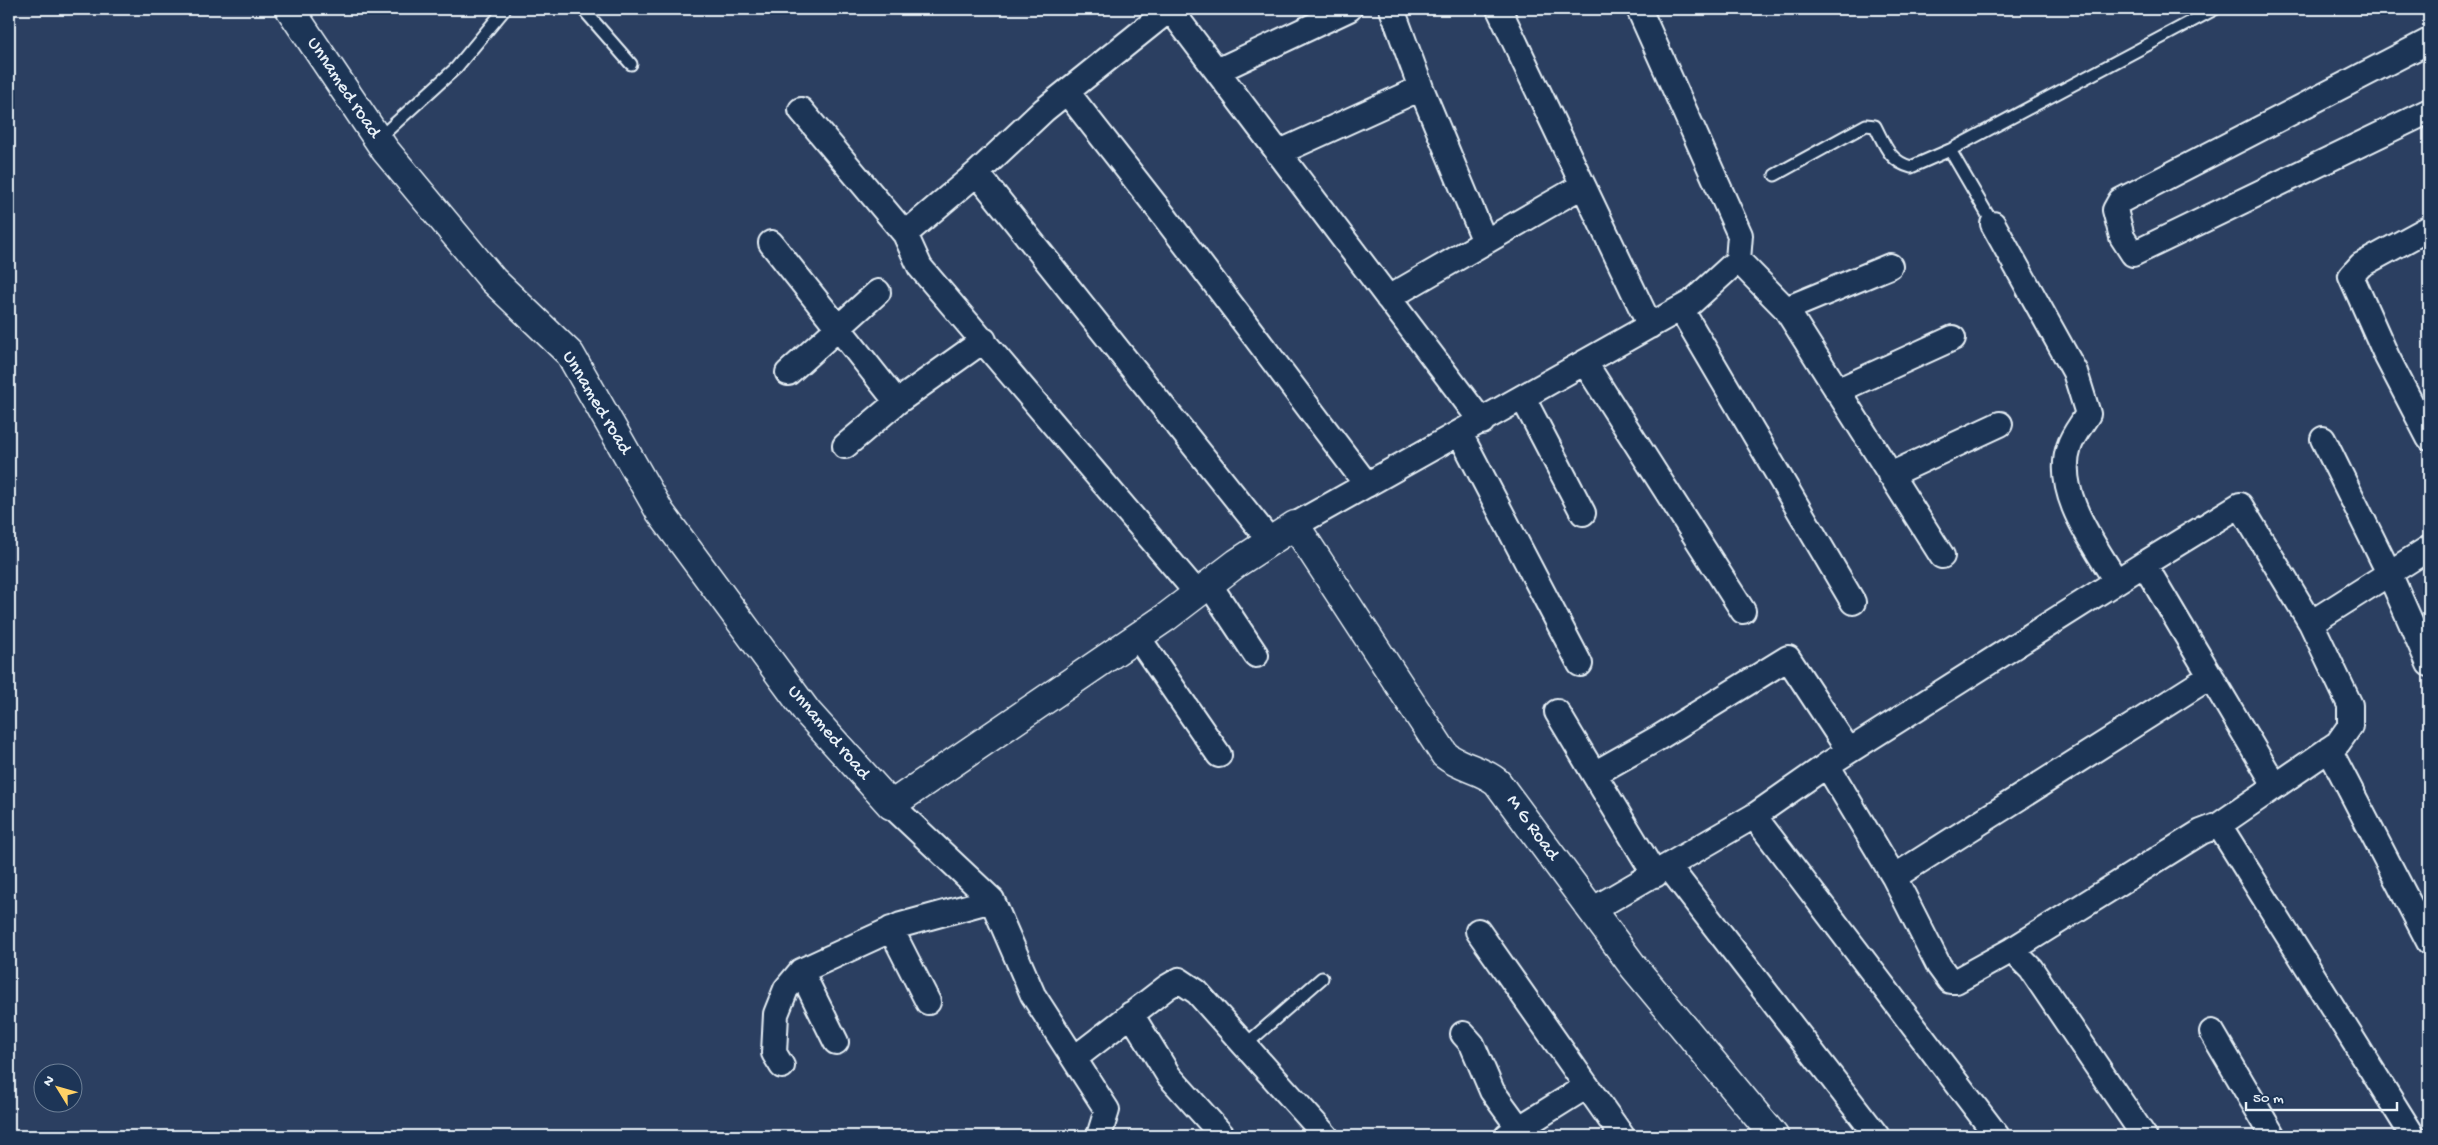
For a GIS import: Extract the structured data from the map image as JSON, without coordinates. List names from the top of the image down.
{
  "streets": {
    "street": ["Unnamed road", "M G Road"]
  },
  "scale_bar": "50 m",
  "north": "top left"
}
